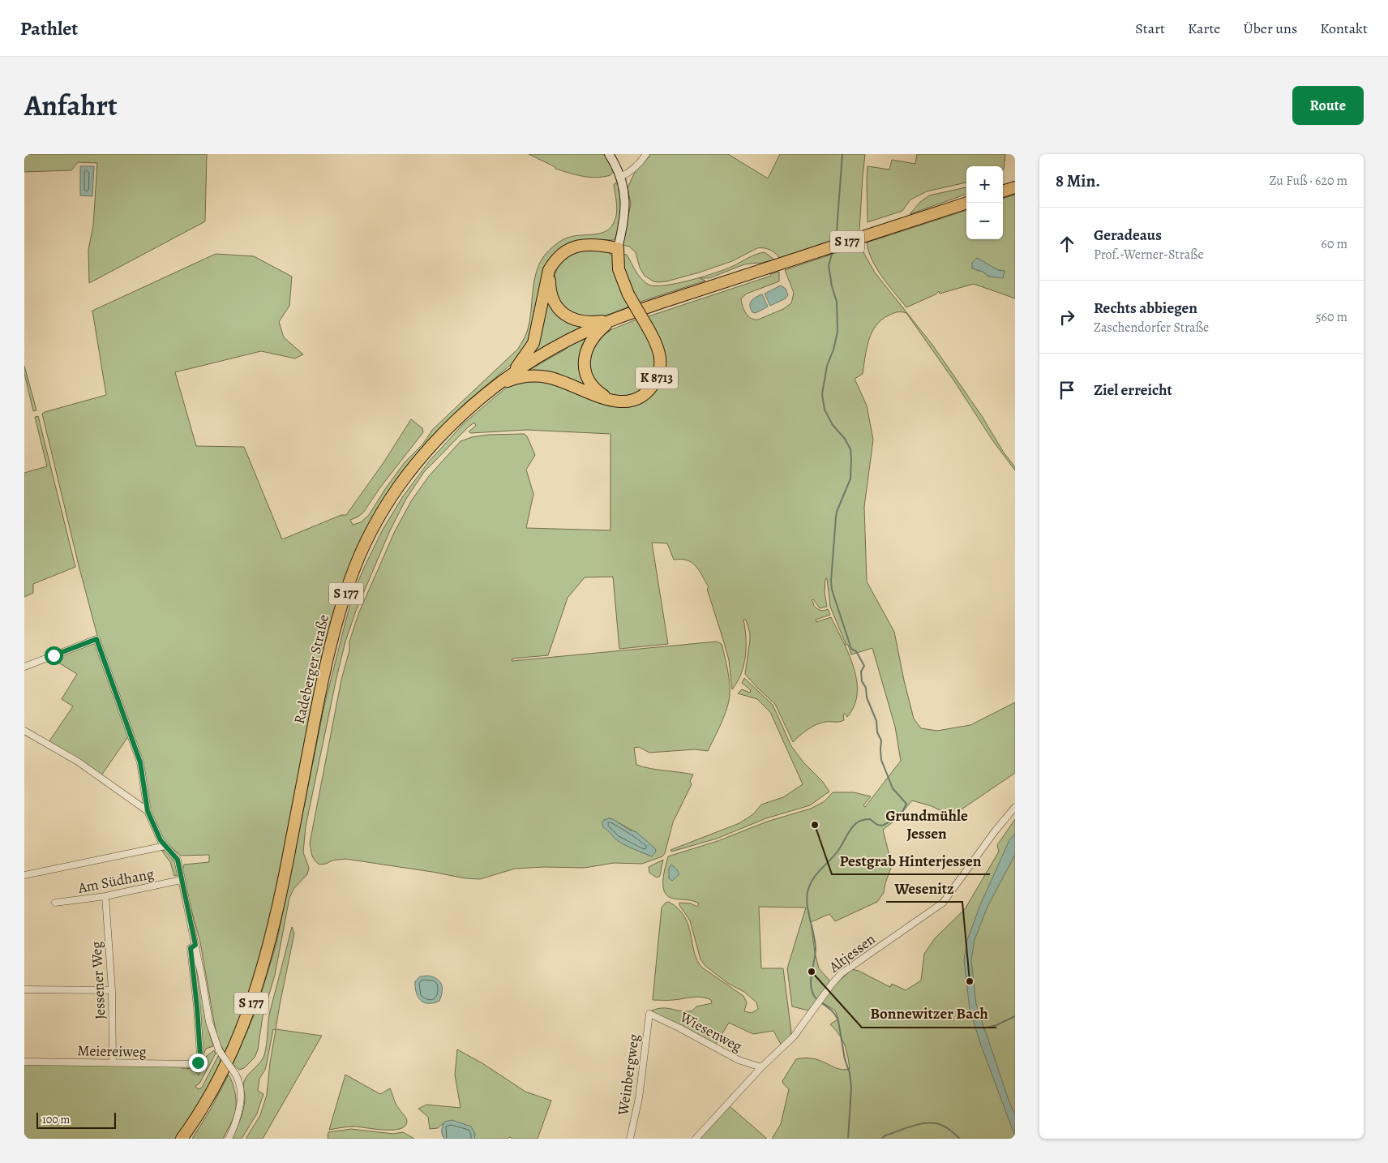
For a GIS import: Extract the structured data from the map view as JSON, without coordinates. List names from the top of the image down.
{
  "streets": {
    "highway": ["S 177", "K 8713", "Radeberger Straße"],
    "street": [
      "Am Südhang",
      "Altjessen",
      "Jessener Weg",
      "Wiesenweg",
      "Meiereiweg",
      "Weinbergweg"
    ]
  },
  "crossings": [
    ["S 177", "Radeberger Straße"],
    ["Am Südhang", "Jessener Weg"],
    ["Altjessen", "Wiesenweg"],
    ["Jessener Weg", "Meiereiweg"],
    ["Wiesenweg", "Weinbergweg"]
  ],
  "districts": ["Grundmühle Jessen"],
  "places": ["Pestgrab Hinterjessen", "Bonnewitzer Bach", "Wesenitz"],
  "scale_bar": "100 m",
  "page": {
    "header": "Pathlet",
    "nav": [
      "Start",
      "Karte",
      "Über uns",
      "Kontakt"
    ],
    "title": "Anfahrt",
    "buttons": "Route",
    "heading": ["8 Min.", "Zu Fuß · 620 m"],
    "map_buttons": ["+", "−"],
    "list": [
      ["Geradeaus", "Prof.-Werner-Straße", "60 m"],
      ["Rechts abbiegen", "Zaschendorfer Straße", "560 m"],
      "Ziel erreicht"
    ],
    "scale": "100 m"
  }
}
